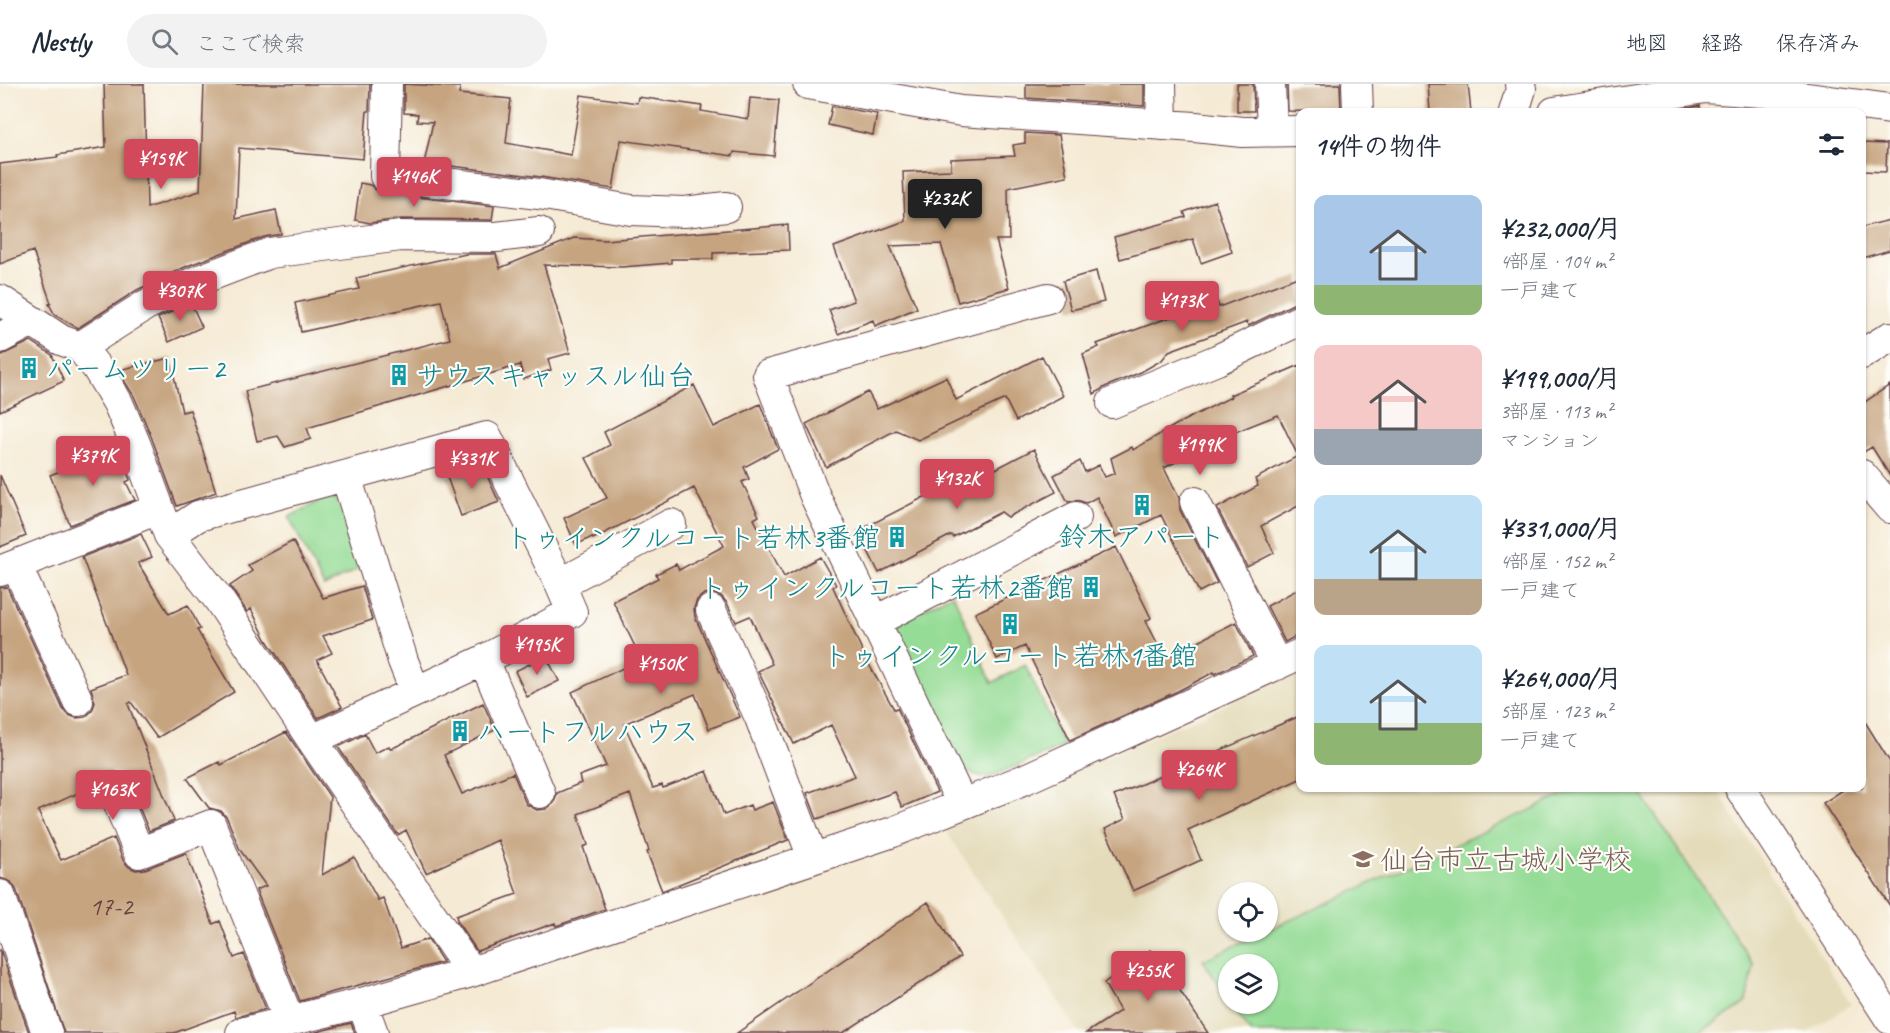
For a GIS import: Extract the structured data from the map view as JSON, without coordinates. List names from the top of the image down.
{
  "places": {
    "building": [
      "パームツリー2",
      "サウスキャッスル仙台",
      "鈴木アパート",
      "トゥインクルコート若林3番館",
      "トゥインクルコート若林2番館",
      "トゥインクルコート若林1番館",
      "ハートフルハウス"
    ],
    "school or university": ["仙台市立古城小学校"]
  },
  "house_numbers": ["17-2"],
  "page": {
    "header": "Nestly",
    "search": "ここで検索",
    "nav": ["地図", "経路", "保存済み"],
    "heading": "14件の物件",
    "price": [
      "¥159K",
      "¥146K",
      "¥232K",
      "¥307K",
      "¥173K",
      "¥199K",
      "¥379K",
      "¥331K",
      "¥132K",
      "¥195K",
      "¥150K",
      "¥264K",
      "¥163K",
      "¥255K"
    ],
    "list": [
      {
        "name": "¥232,000/月",
        "note": "4部屋 · 104 m² · 一戸建て"
      },
      {
        "name": "¥199,000/月",
        "note": "3部屋 · 113 m² · マンション"
      },
      {
        "name": "¥331,000/月",
        "note": "4部屋 · 152 m² · 一戸建て"
      },
      {
        "name": "¥264,000/月",
        "note": "5部屋 · 123 m² · 一戸建て"
      }
    ]
  }
}
